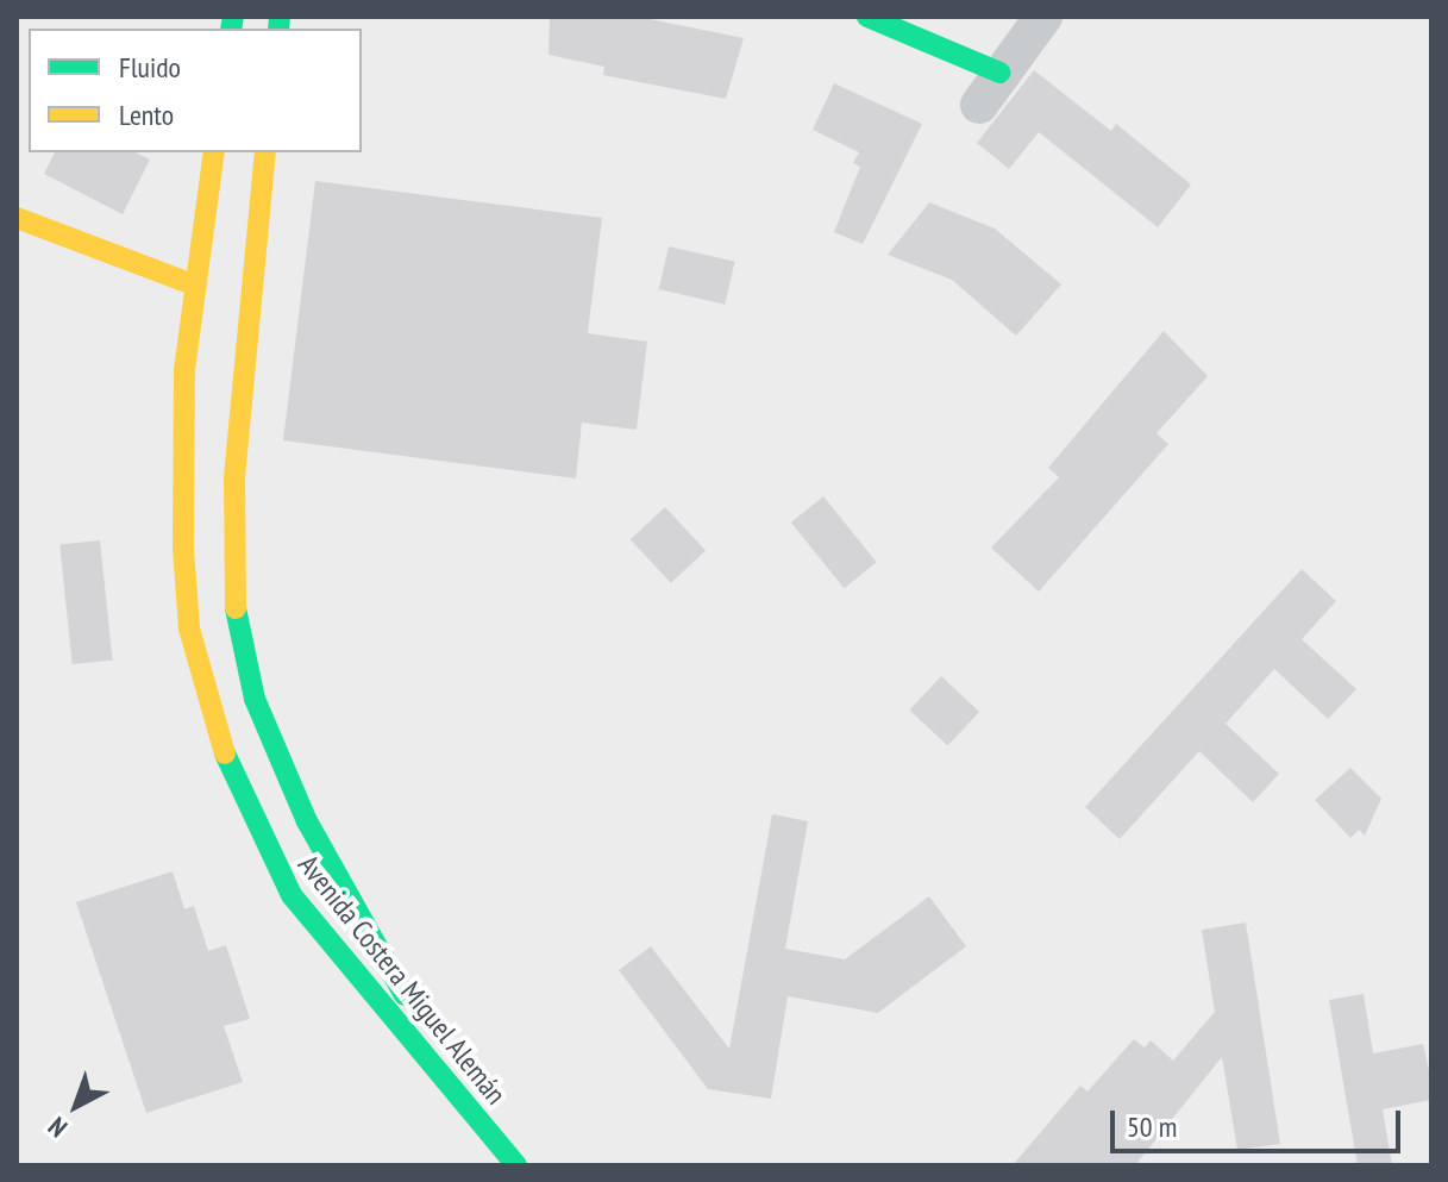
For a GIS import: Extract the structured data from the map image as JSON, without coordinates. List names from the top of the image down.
{
  "streets": {
    "main road": ["Avenida Costera Miguel Alemán"]
  },
  "legend": ["Fluido", "Lento"],
  "scale_bar": "50 m",
  "north": "bottom left"
}
